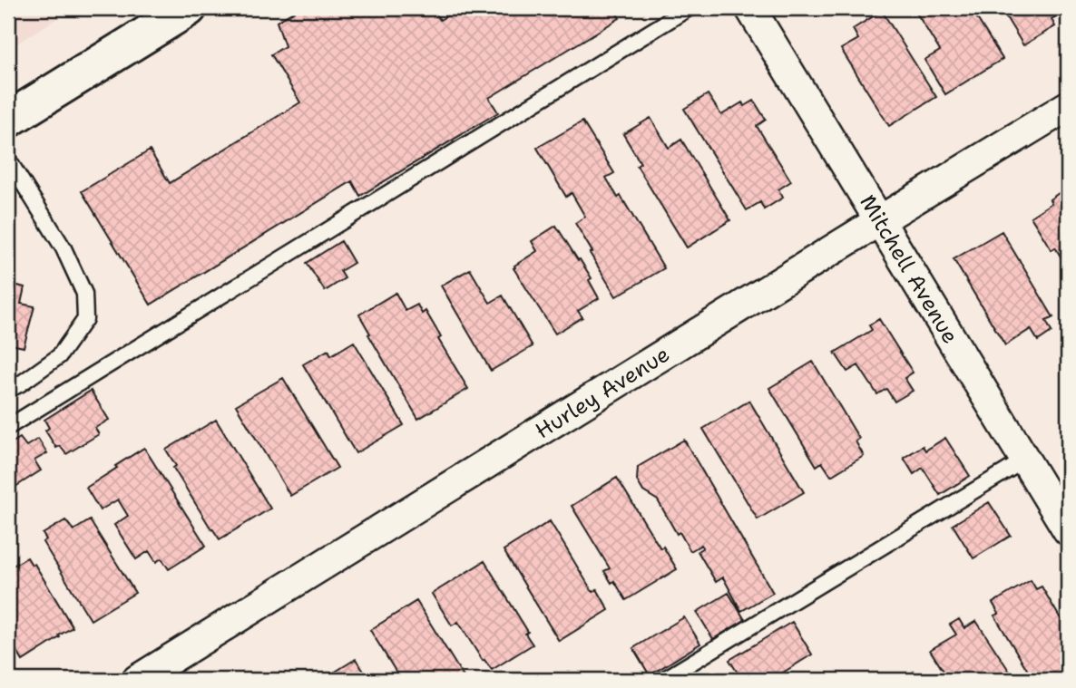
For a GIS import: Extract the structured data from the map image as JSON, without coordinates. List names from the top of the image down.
{
  "streets": {
    "street": ["Mitchell Avenue", "Hurley Avenue"]
  },
  "crossings": [
    ["Mitchell Avenue", "Hurley Avenue"]
  ]
}
